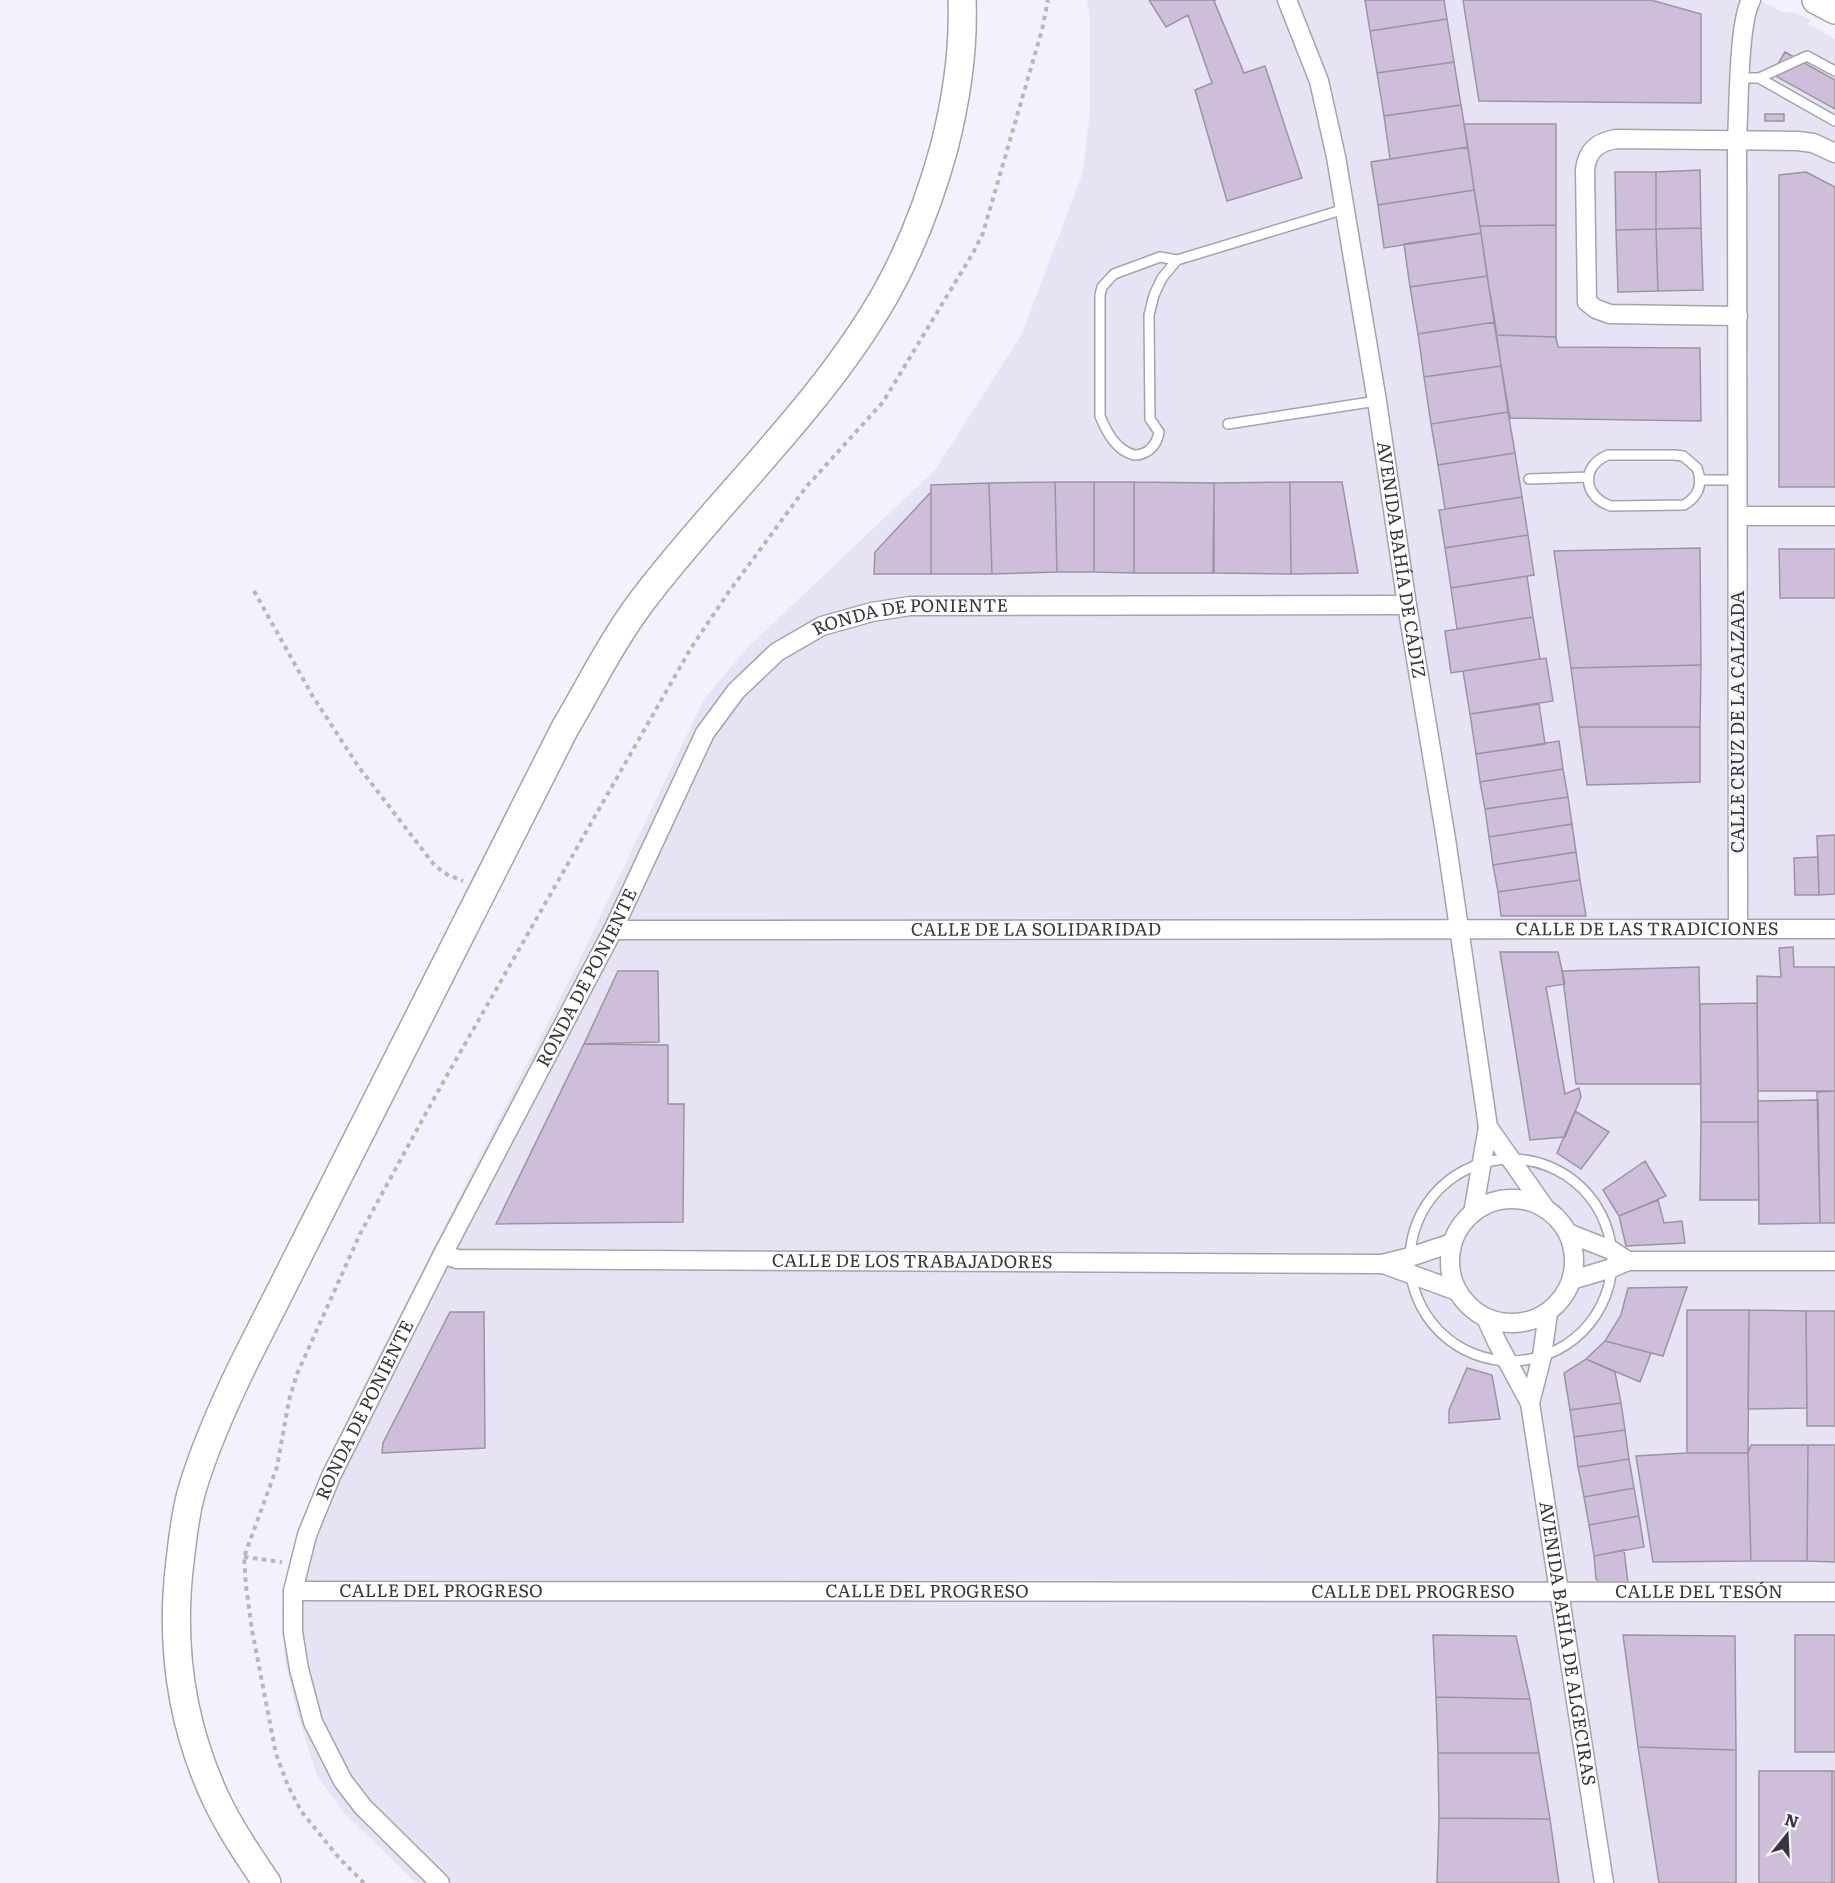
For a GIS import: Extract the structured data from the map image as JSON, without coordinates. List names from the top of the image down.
{
  "streets": {
    "street": [
      "AVENIDA BAHÍA DE CÁDIZ",
      "RONDA DE PONIENTE",
      "CALLE CRUZ DE LA CALZADA",
      "CALLE DE LAS TRADICIONES",
      "CALLE DE LA SOLIDARIDAD",
      "CALLE DE LOS TRABAJADORES",
      "CALLE DEL PROGRESO",
      "CALLE DEL TESÓN",
      "AVENIDA BAHÍA DE ALGECIRAS"
    ]
  },
  "crossings": [
    ["AVENIDA BAHÍA DE CÁDIZ", "RONDA DE PONIENTE"],
    ["AVENIDA BAHÍA DE CÁDIZ", "CALLE DE LAS TRADICIONES"],
    ["AVENIDA BAHÍA DE CÁDIZ", "CALLE DE LA SOLIDARIDAD"],
    ["AVENIDA BAHÍA DE CÁDIZ", "CALLE DE LOS TRABAJADORES"],
    ["AVENIDA BAHÍA DE CÁDIZ", "AVENIDA BAHÍA DE ALGECIRAS"],
    ["RONDA DE PONIENTE", "CALLE DE LA SOLIDARIDAD"],
    ["RONDA DE PONIENTE", "CALLE DE LOS TRABAJADORES"],
    ["RONDA DE PONIENTE", "CALLE DEL PROGRESO"],
    ["CALLE CRUZ DE LA CALZADA", "CALLE DE LAS TRADICIONES"],
    ["CALLE DE LAS TRADICIONES", "CALLE DE LA SOLIDARIDAD"],
    ["CALLE DE LOS TRABAJADORES", "AVENIDA BAHÍA DE ALGECIRAS"],
    ["CALLE DEL PROGRESO", "CALLE DEL TESÓN"],
    ["CALLE DEL PROGRESO", "AVENIDA BAHÍA DE ALGECIRAS"],
    ["CALLE DEL TESÓN", "AVENIDA BAHÍA DE ALGECIRAS"]
  ],
  "north": "top"
}
